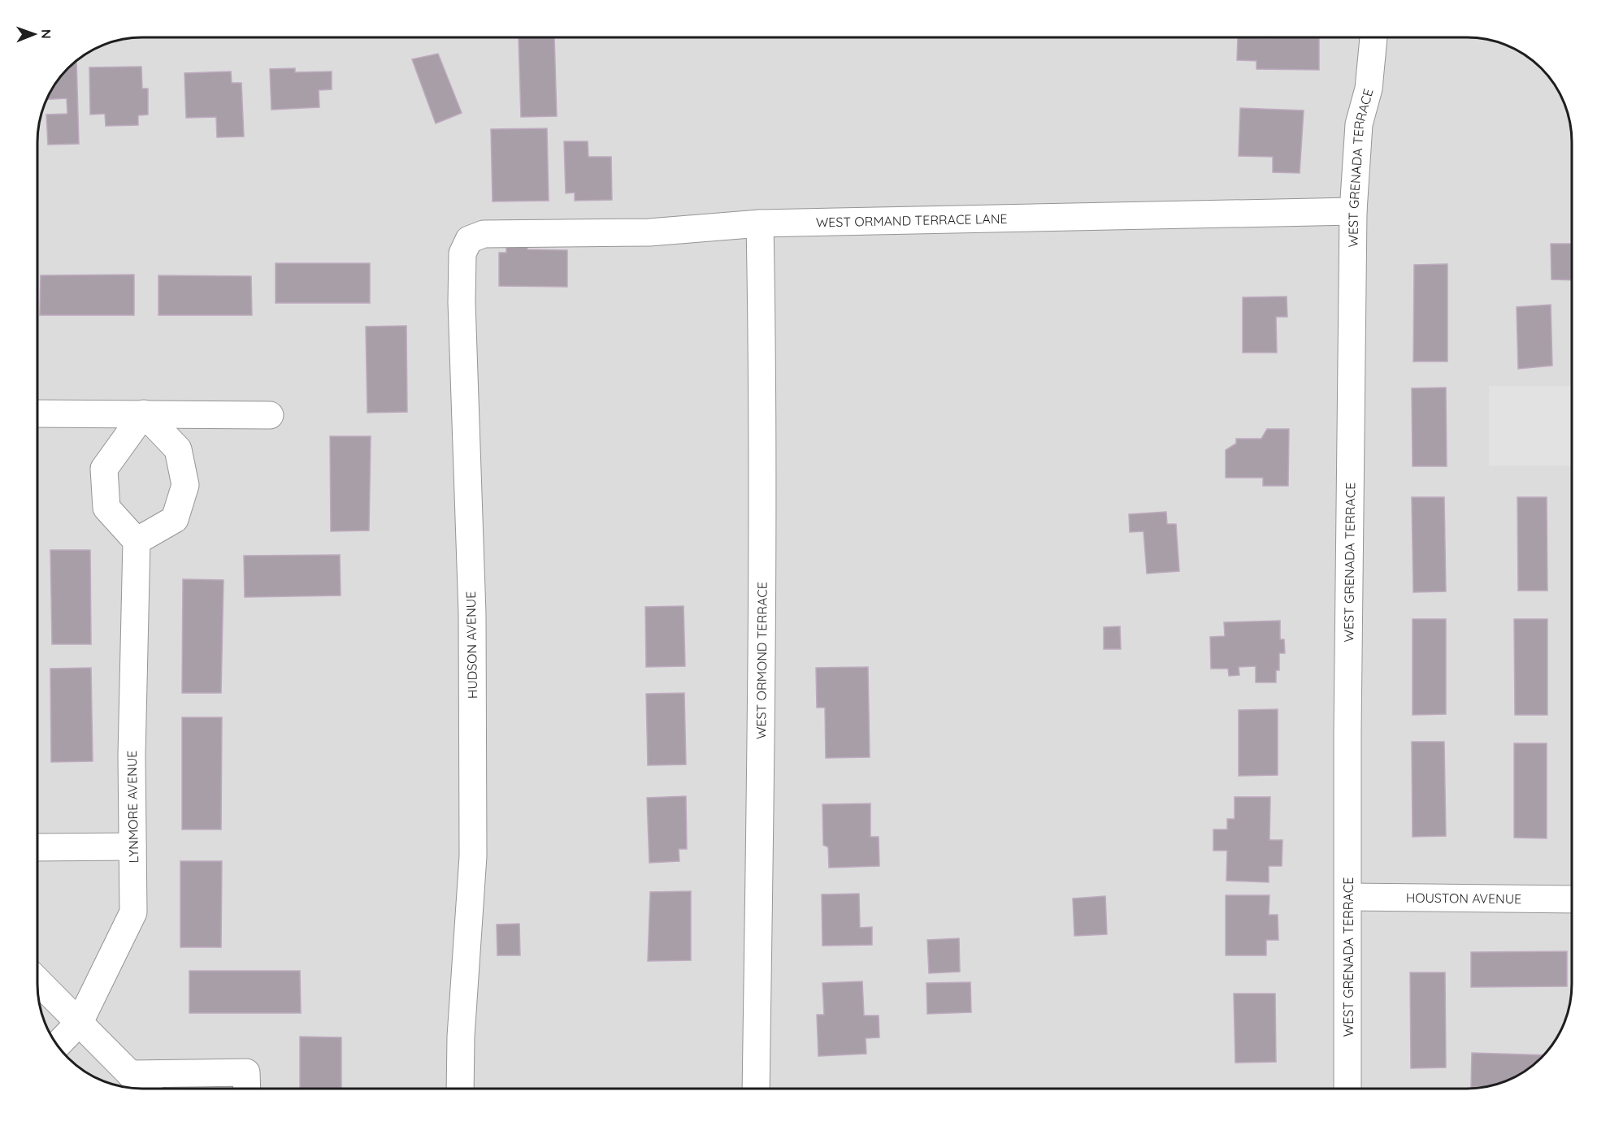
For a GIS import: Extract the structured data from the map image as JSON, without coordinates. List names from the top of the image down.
{
  "streets": {
    "street": [
      "WEST GRENADA TERRACE",
      "WEST ORMAND TERRACE LANE",
      "HUDSON AVENUE",
      "WEST ORMOND TERRACE",
      "LYNMORE AVENUE",
      "HOUSTON AVENUE"
    ]
  },
  "crossings": [
    ["WEST GRENADA TERRACE", "WEST ORMAND TERRACE LANE"],
    ["WEST GRENADA TERRACE", "HOUSTON AVENUE"],
    ["WEST ORMAND TERRACE LANE", "HUDSON AVENUE"],
    ["WEST ORMAND TERRACE LANE", "WEST ORMOND TERRACE"]
  ],
  "north": "right"
}
